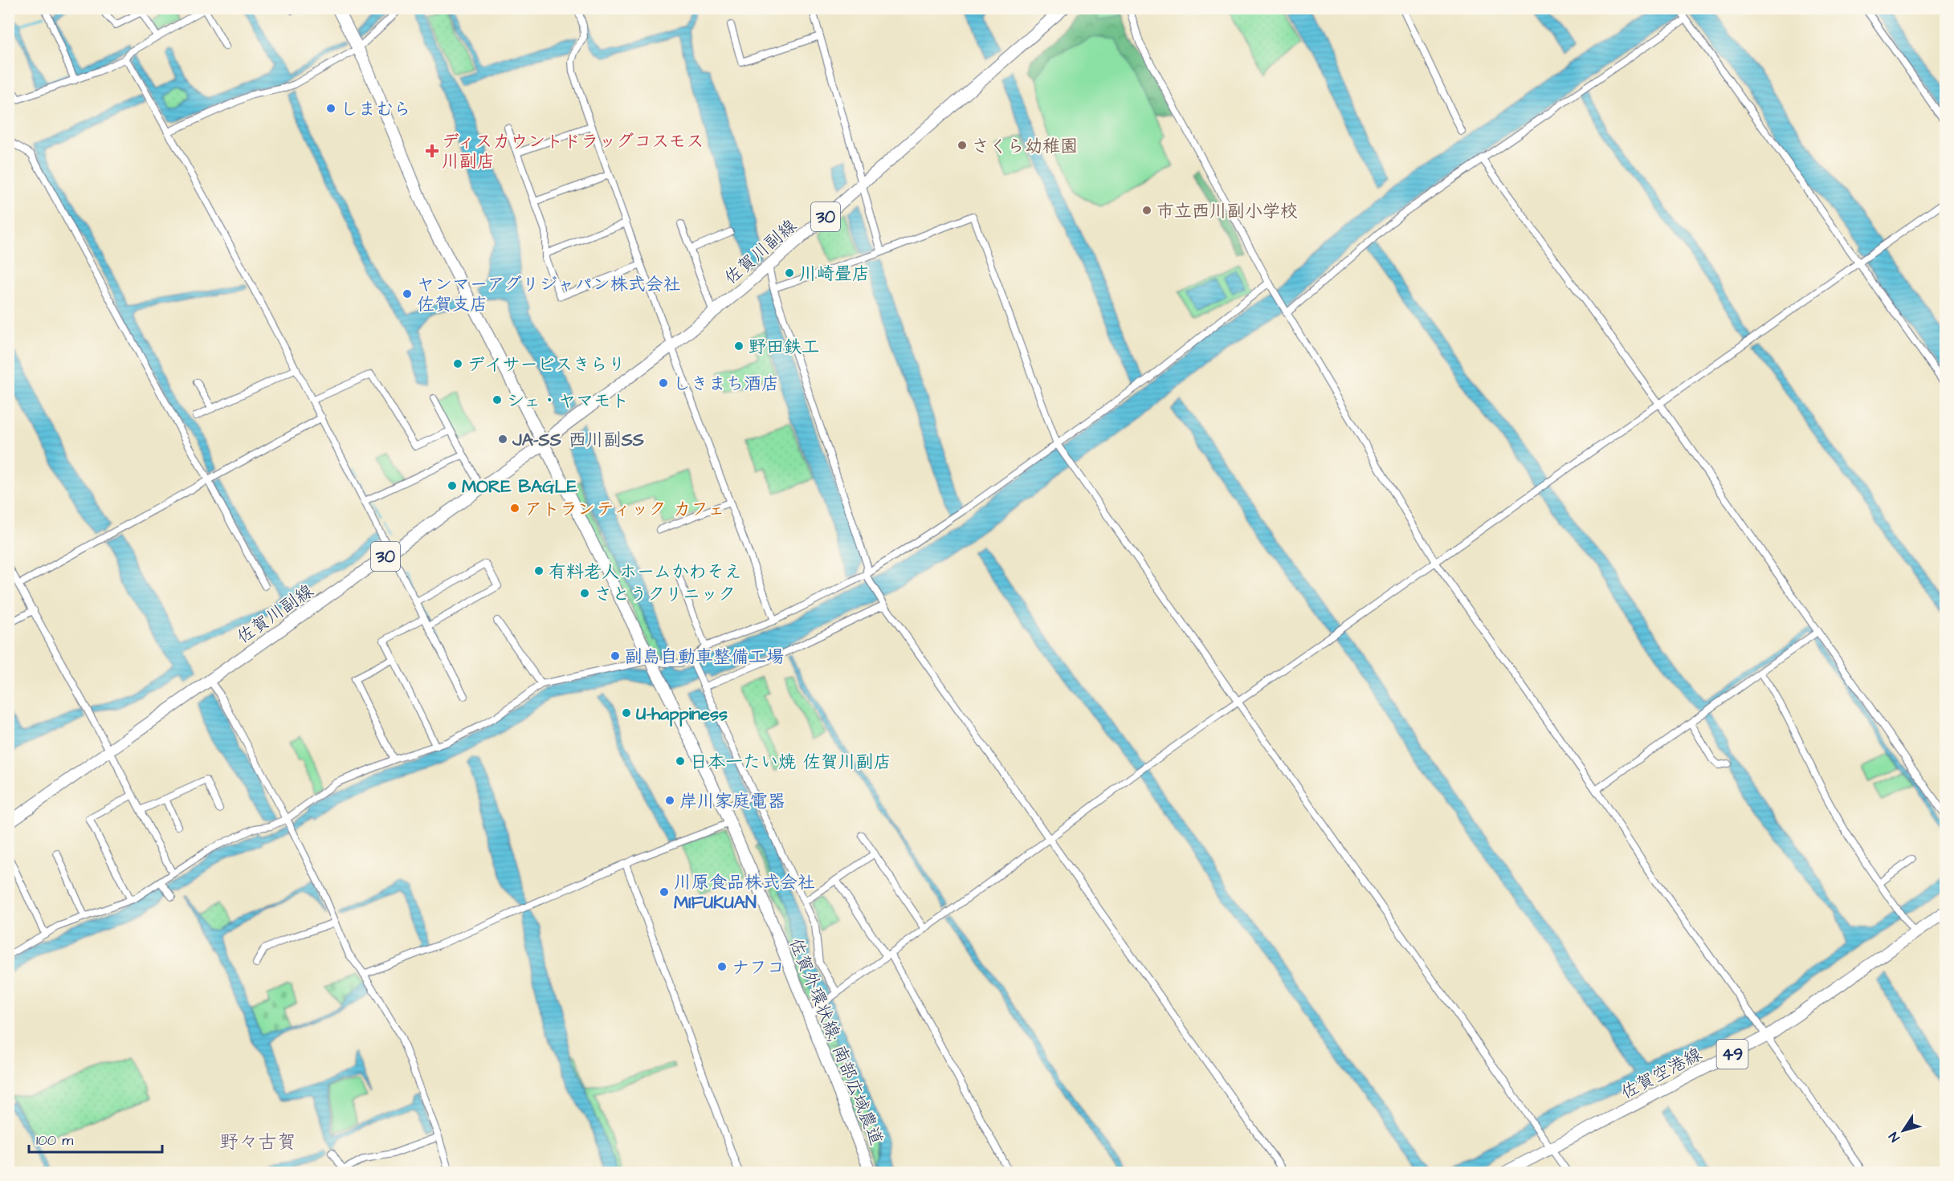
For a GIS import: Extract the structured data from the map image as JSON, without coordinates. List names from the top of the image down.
{
  "streets": {
    "main road": [
      "30",
      "佐賀川副線",
      "佐賀外環状線; 南部広域農道",
      "49",
      "佐賀空港線"
    ]
  },
  "crossings": [
    ["佐賀川副線", "佐賀外環状線; 南部広域農道"]
  ],
  "districts": ["野々古賀"],
  "places": {
    "other": [
      "しまむら",
      "さくら幼稚園",
      "市立西川副小学校",
      "川崎畳店",
      "ヤンマーアグリジャパン株式会社 佐賀支店",
      "野田鉄工",
      "デイサービスきらり",
      "しきまち酒店",
      "シェ・ヤマモト",
      "JA-SS 西川副SS",
      "MORE BAGLE",
      "アトランティック カフェ",
      "有料老人ホームかわそえ",
      "さとうクリニック",
      "副島自動車整備工場",
      "U-happiness",
      "日本一たい焼 佐賀川副店",
      "岸川家庭電器",
      "川原食品株式会社 MIFUKUAN",
      "ナフコ"
    ],
    "health": ["ディスカウントドラッグコスモス 川副店"]
  },
  "scale_bar": "100 m",
  "north": "bottom left"
}
